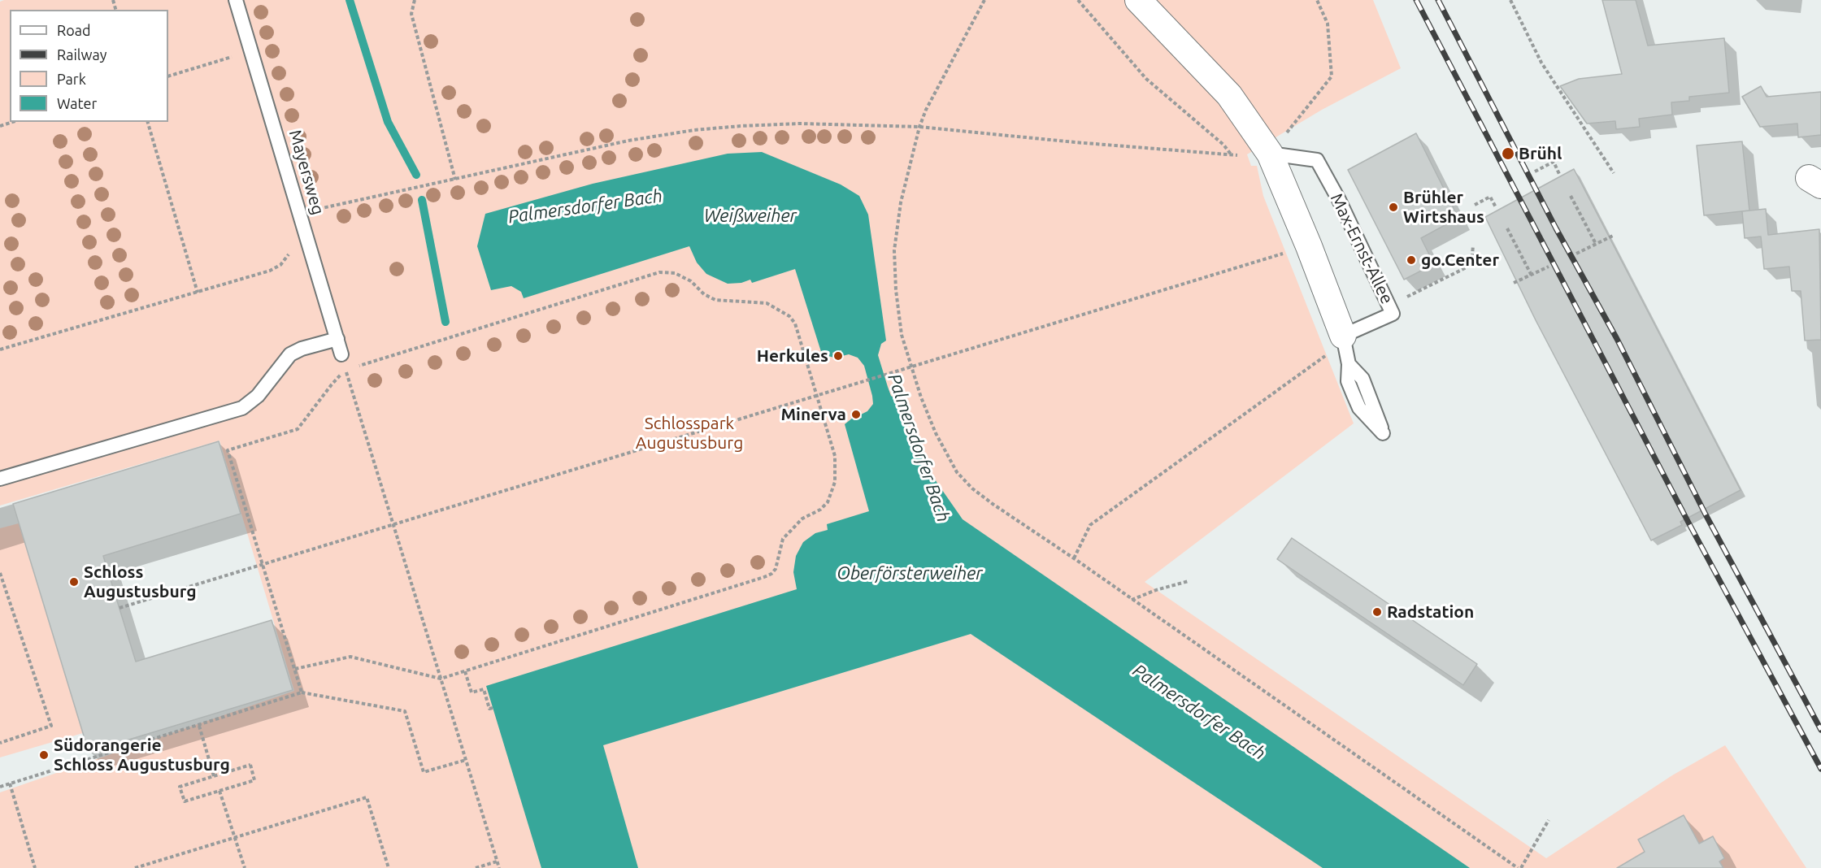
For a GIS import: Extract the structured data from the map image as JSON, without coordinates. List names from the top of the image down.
{
  "streets": {
    "lane": ["Mayersweg", "Max-Ernst-Allee"]
  },
  "water": ["Palmersdorfer Bach", "Weißweiher", "Oberförsterweiher"],
  "parks": ["Schlosspark Augustusburg"],
  "places": [
    "Brühl",
    "Brühler Wirtshaus",
    "go.Center",
    "Herkules",
    "Minerva",
    "Schloss Augustusburg",
    "Radstation",
    "Südorangerie Schloss Augustusburg"
  ],
  "legend": [
    "Road",
    "Railway",
    "Park",
    "Water"
  ]
}
